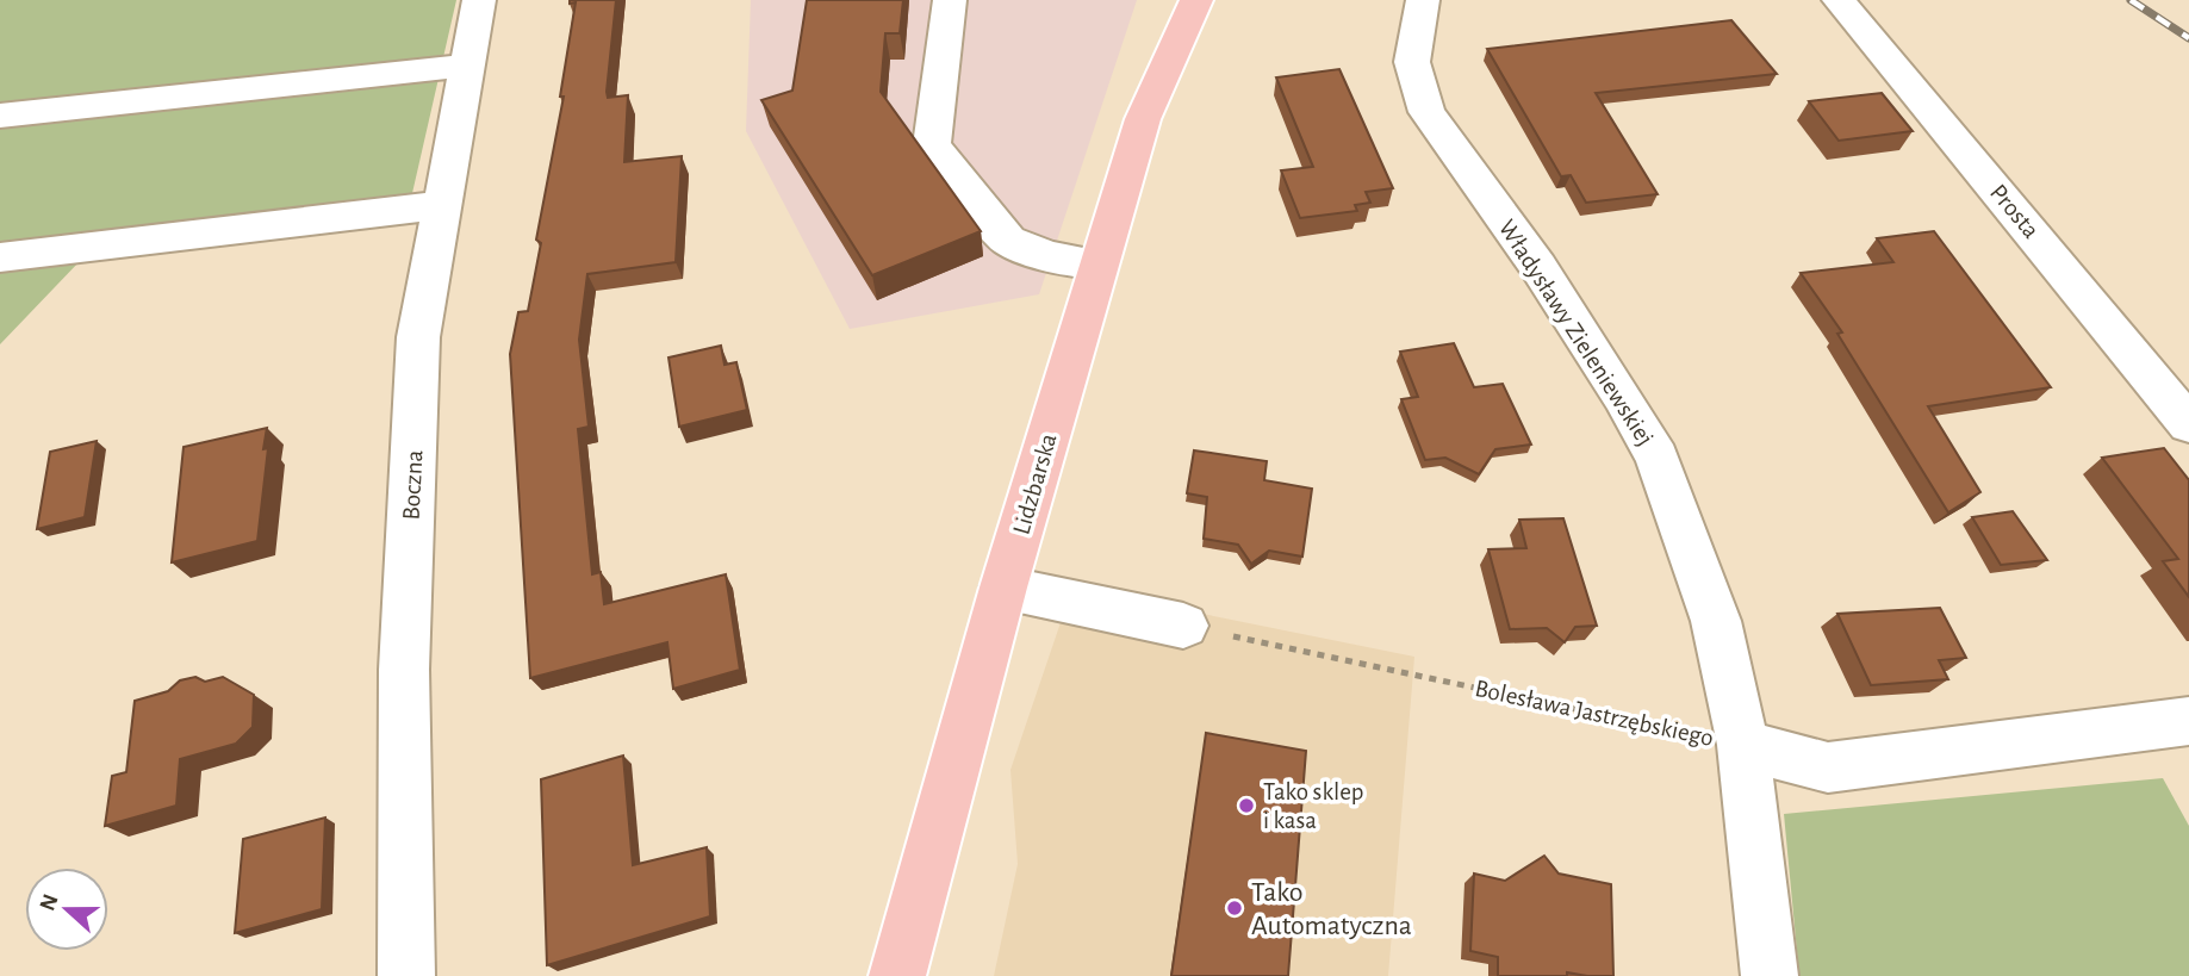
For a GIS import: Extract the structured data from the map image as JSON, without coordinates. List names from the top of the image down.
{
  "streets": {
    "main road": ["Lidzbarska"],
    "street": [
      "Prosta",
      "Władysławy Zieleniewskiej",
      "Boczna",
      "Bolesława Jastrzębskiego"
    ]
  },
  "crossings": [
    ["Władysławy Zieleniewskiej", "Bolesława Jastrzębskiego"]
  ],
  "places": ["Tako sklep i kasa", "Tako Automatyczna"],
  "north": "left"
}
